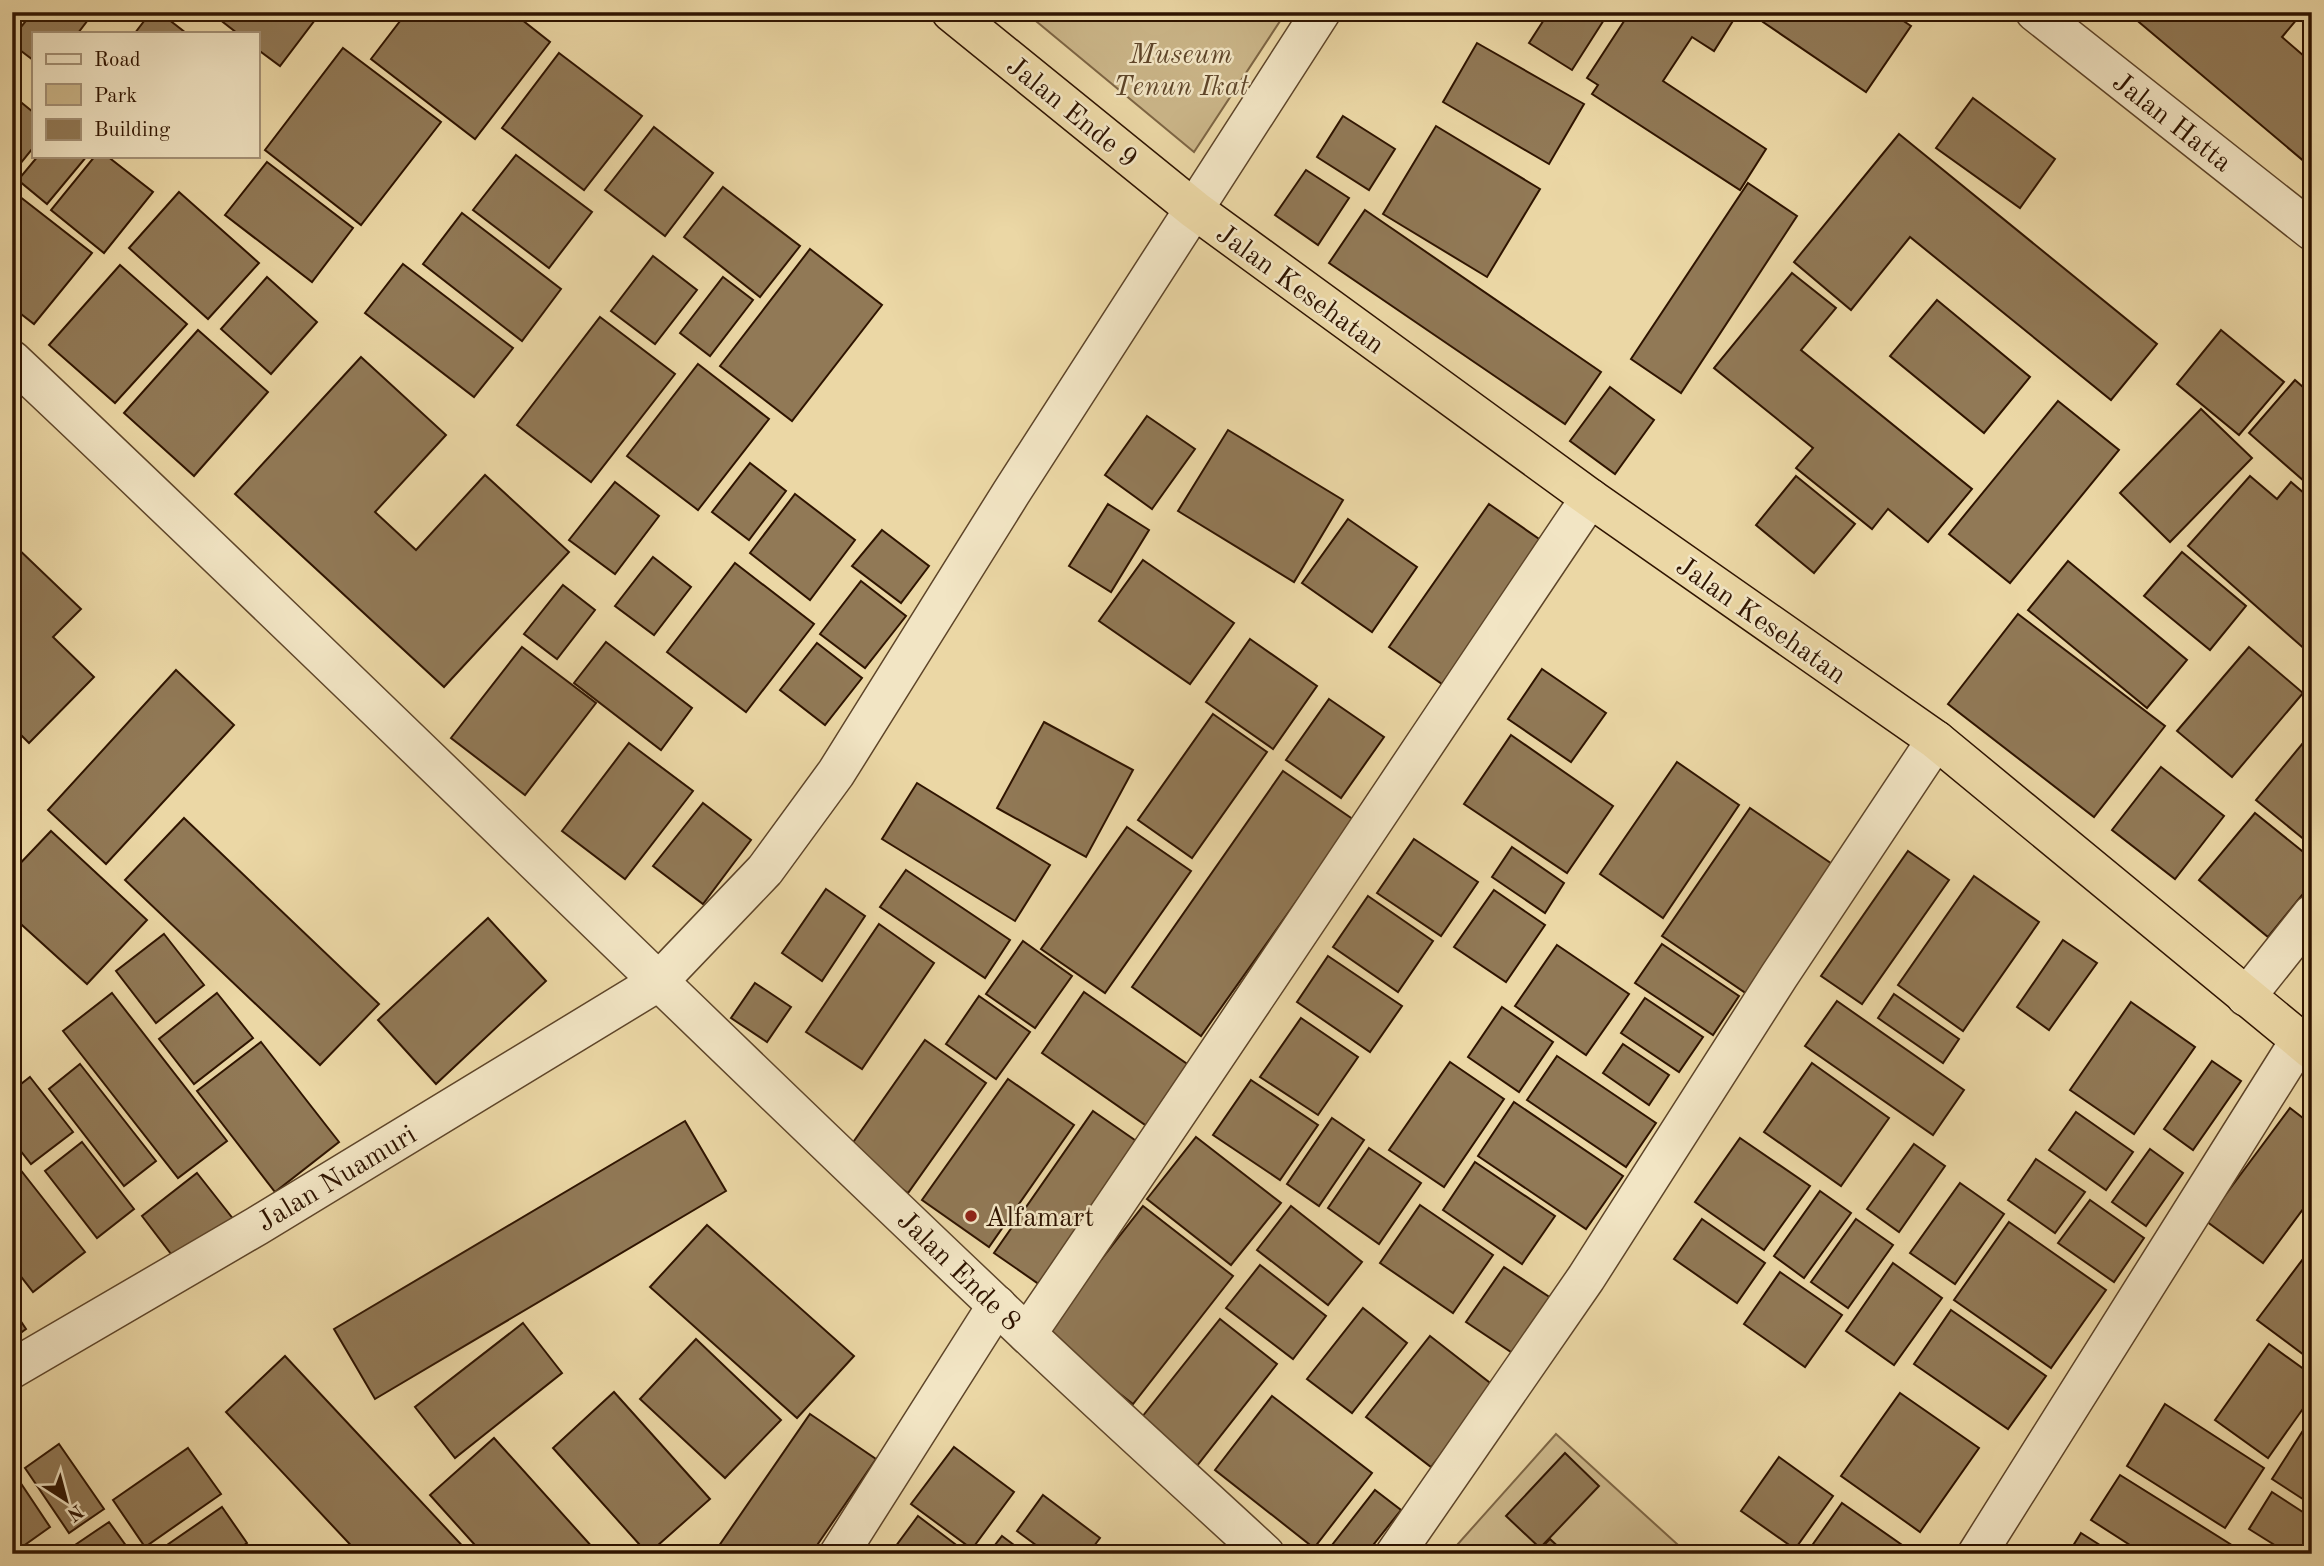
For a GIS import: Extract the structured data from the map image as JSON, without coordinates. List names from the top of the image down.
{
  "streets": {
    "highway": ["Jalan Ende 9", "Jalan Kesehatan"],
    "street": ["Jalan Hatta", "Jalan Nuamuri", "Jalan Ende 8"]
  },
  "crossings": [
    ["Jalan Ende 9", "Jalan Kesehatan"],
    ["Jalan Ende 9", "Jalan Nuamuri"],
    ["Jalan Kesehatan", "Jalan Nuamuri"],
    ["Jalan Nuamuri", "Jalan Ende 8"]
  ],
  "parks": ["Museum Tenun Ikat"],
  "places": ["Alfamart"],
  "legend": ["Road", "Park", "Building"],
  "north": "bottom right"
}
